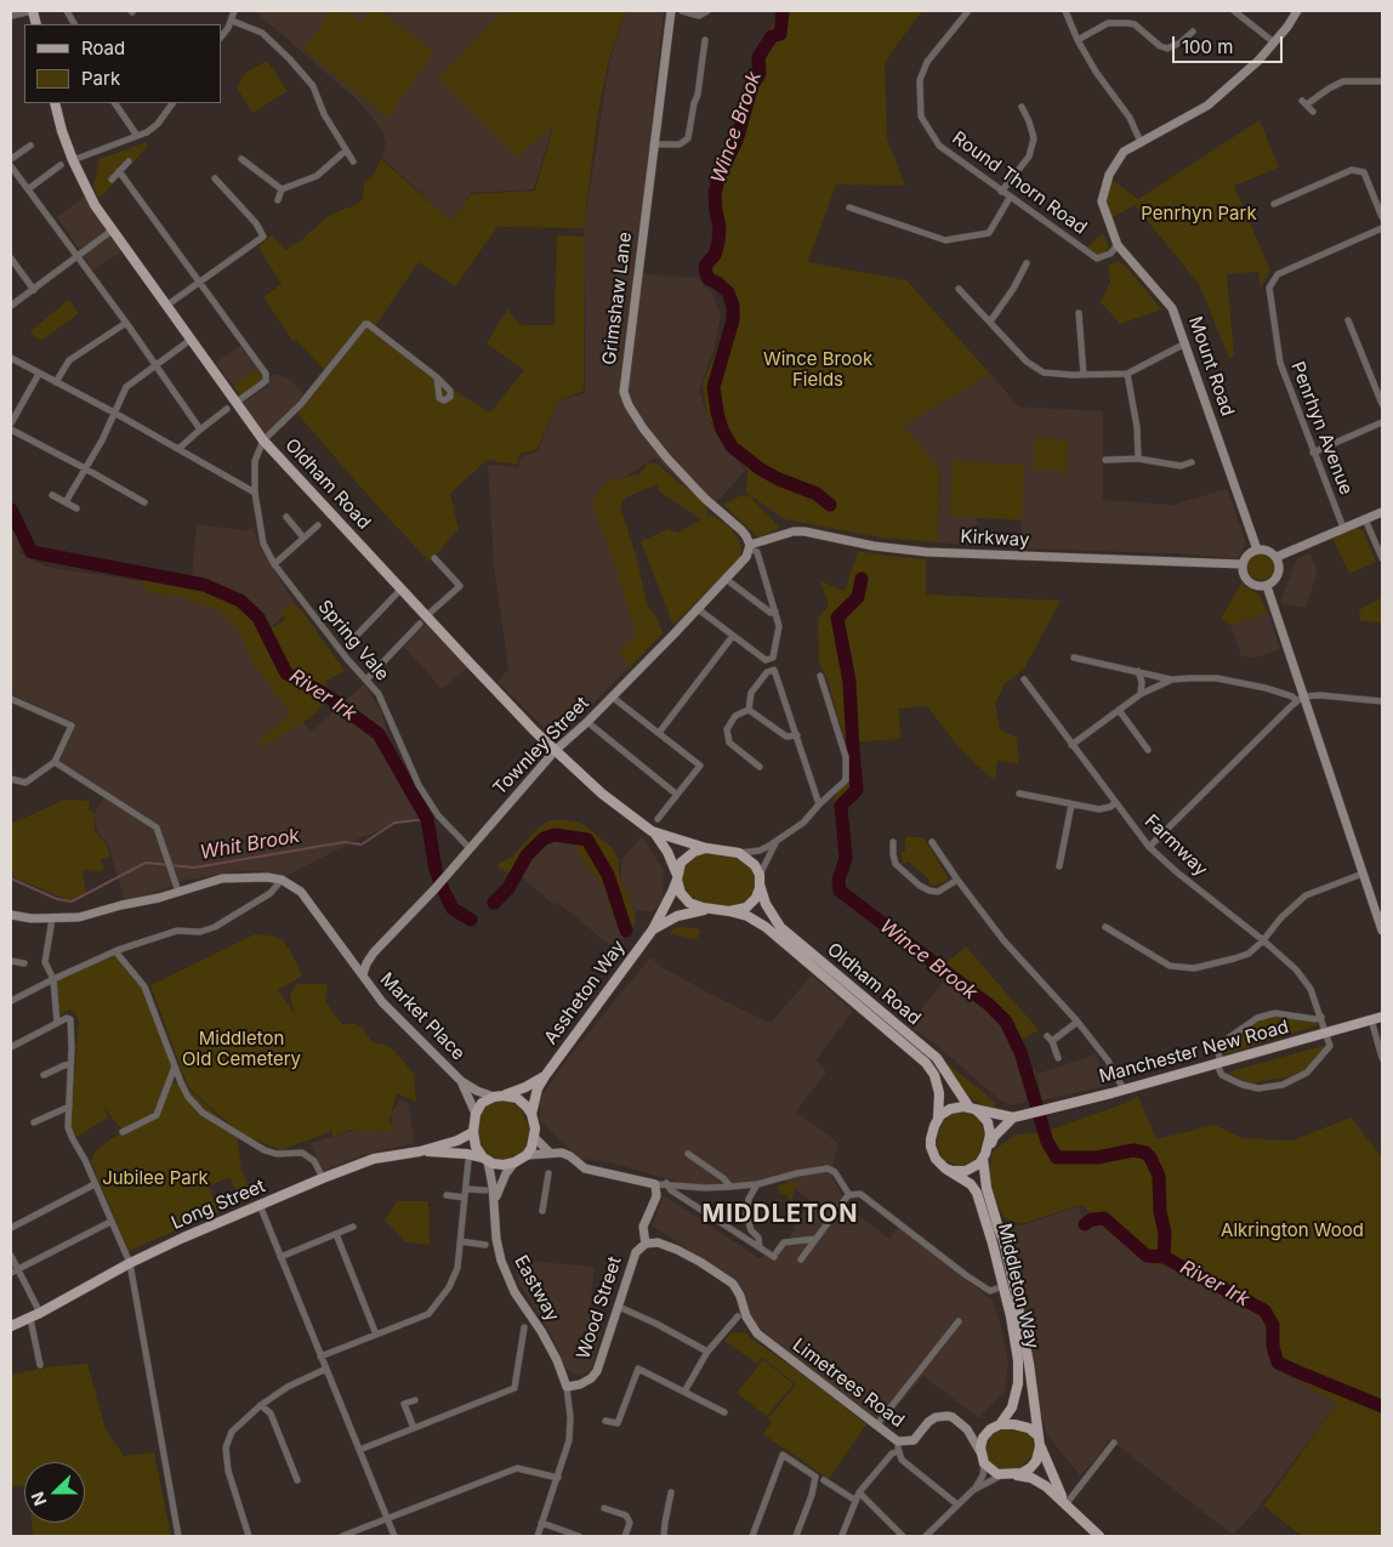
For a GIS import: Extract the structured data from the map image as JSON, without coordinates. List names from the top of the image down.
{
  "streets": {
    "main road": [
      "Oldham Road",
      "Assheton Way",
      "Manchester New Road",
      "Long Street",
      "Middleton Way"
    ],
    "street": [
      "Round Thorn Road",
      "Grimshaw Lane",
      "Mount Road",
      "Penrhyn Avenue",
      "Kirkway",
      "Spring Vale",
      "Townley Street",
      "Farmway",
      "Market Place",
      "Eastway",
      "Wood Street",
      "Limetrees Road"
    ]
  },
  "crossings": [
    ["Round Thorn Road", "Mount Road"],
    ["Grimshaw Lane", "Kirkway"],
    ["Grimshaw Lane", "Townley Street"],
    ["Mount Road", "Kirkway"],
    ["Oldham Road", "Spring Vale"],
    ["Oldham Road", "Townley Street"],
    ["Oldham Road", "Assheton Way"],
    ["Oldham Road", "Manchester New Road"],
    ["Oldham Road", "Middleton Way"],
    ["Kirkway", "Townley Street"],
    ["Spring Vale", "Townley Street"],
    ["Townley Street", "Market Place"],
    ["Farmway", "Manchester New Road"],
    ["Assheton Way", "Market Place"],
    ["Assheton Way", "Long Street"],
    ["Assheton Way", "Eastway"],
    ["Market Place", "Long Street"],
    ["Market Place", "Eastway"],
    ["Manchester New Road", "Middleton Way"],
    ["Long Street", "Eastway"],
    ["Middleton Way", "Limetrees Road"],
    ["Eastway", "Wood Street"],
    ["Wood Street", "Limetrees Road"]
  ],
  "districts": ["MIDDLETON"],
  "water": ["Wince Brook", "River Irk", "Whit Brook"],
  "parks": [
    "Penrhyn Park",
    "Wince Brook Fields",
    "Middleton Old Cemetery",
    "Jubilee Park",
    "Alkrington Wood"
  ],
  "legend": ["Road", "Park"],
  "scale_bar": "100 m",
  "north": "left"
}
